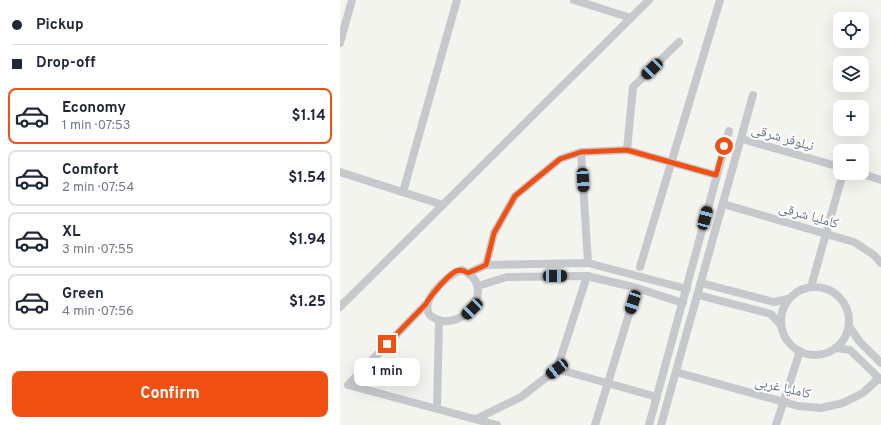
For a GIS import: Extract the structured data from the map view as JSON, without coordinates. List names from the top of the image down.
{
  "streets": {
    "street": ["نیلوفر شرقی", "کاملیا شرقی", "کاملیا غربی"]
  },
  "page": {
    "banner": ["Pickup", "Drop-off"],
    "map_buttons": ["+", "−"],
    "list": [
      {
        "name": "Economy",
        "note": "1 min · 07:53",
        "value": "$1.14"
      },
      {
        "name": "Comfort",
        "note": "2 min · 07:54",
        "value": "$1.54"
      },
      {
        "name": "XL",
        "note": "3 min · 07:55",
        "value": "$1.94"
      },
      {
        "name": "Green",
        "note": "4 min · 07:56",
        "value": "$1.25"
      }
    ],
    "bubble": "1 min",
    "buttons": "Confirm"
  }
}
